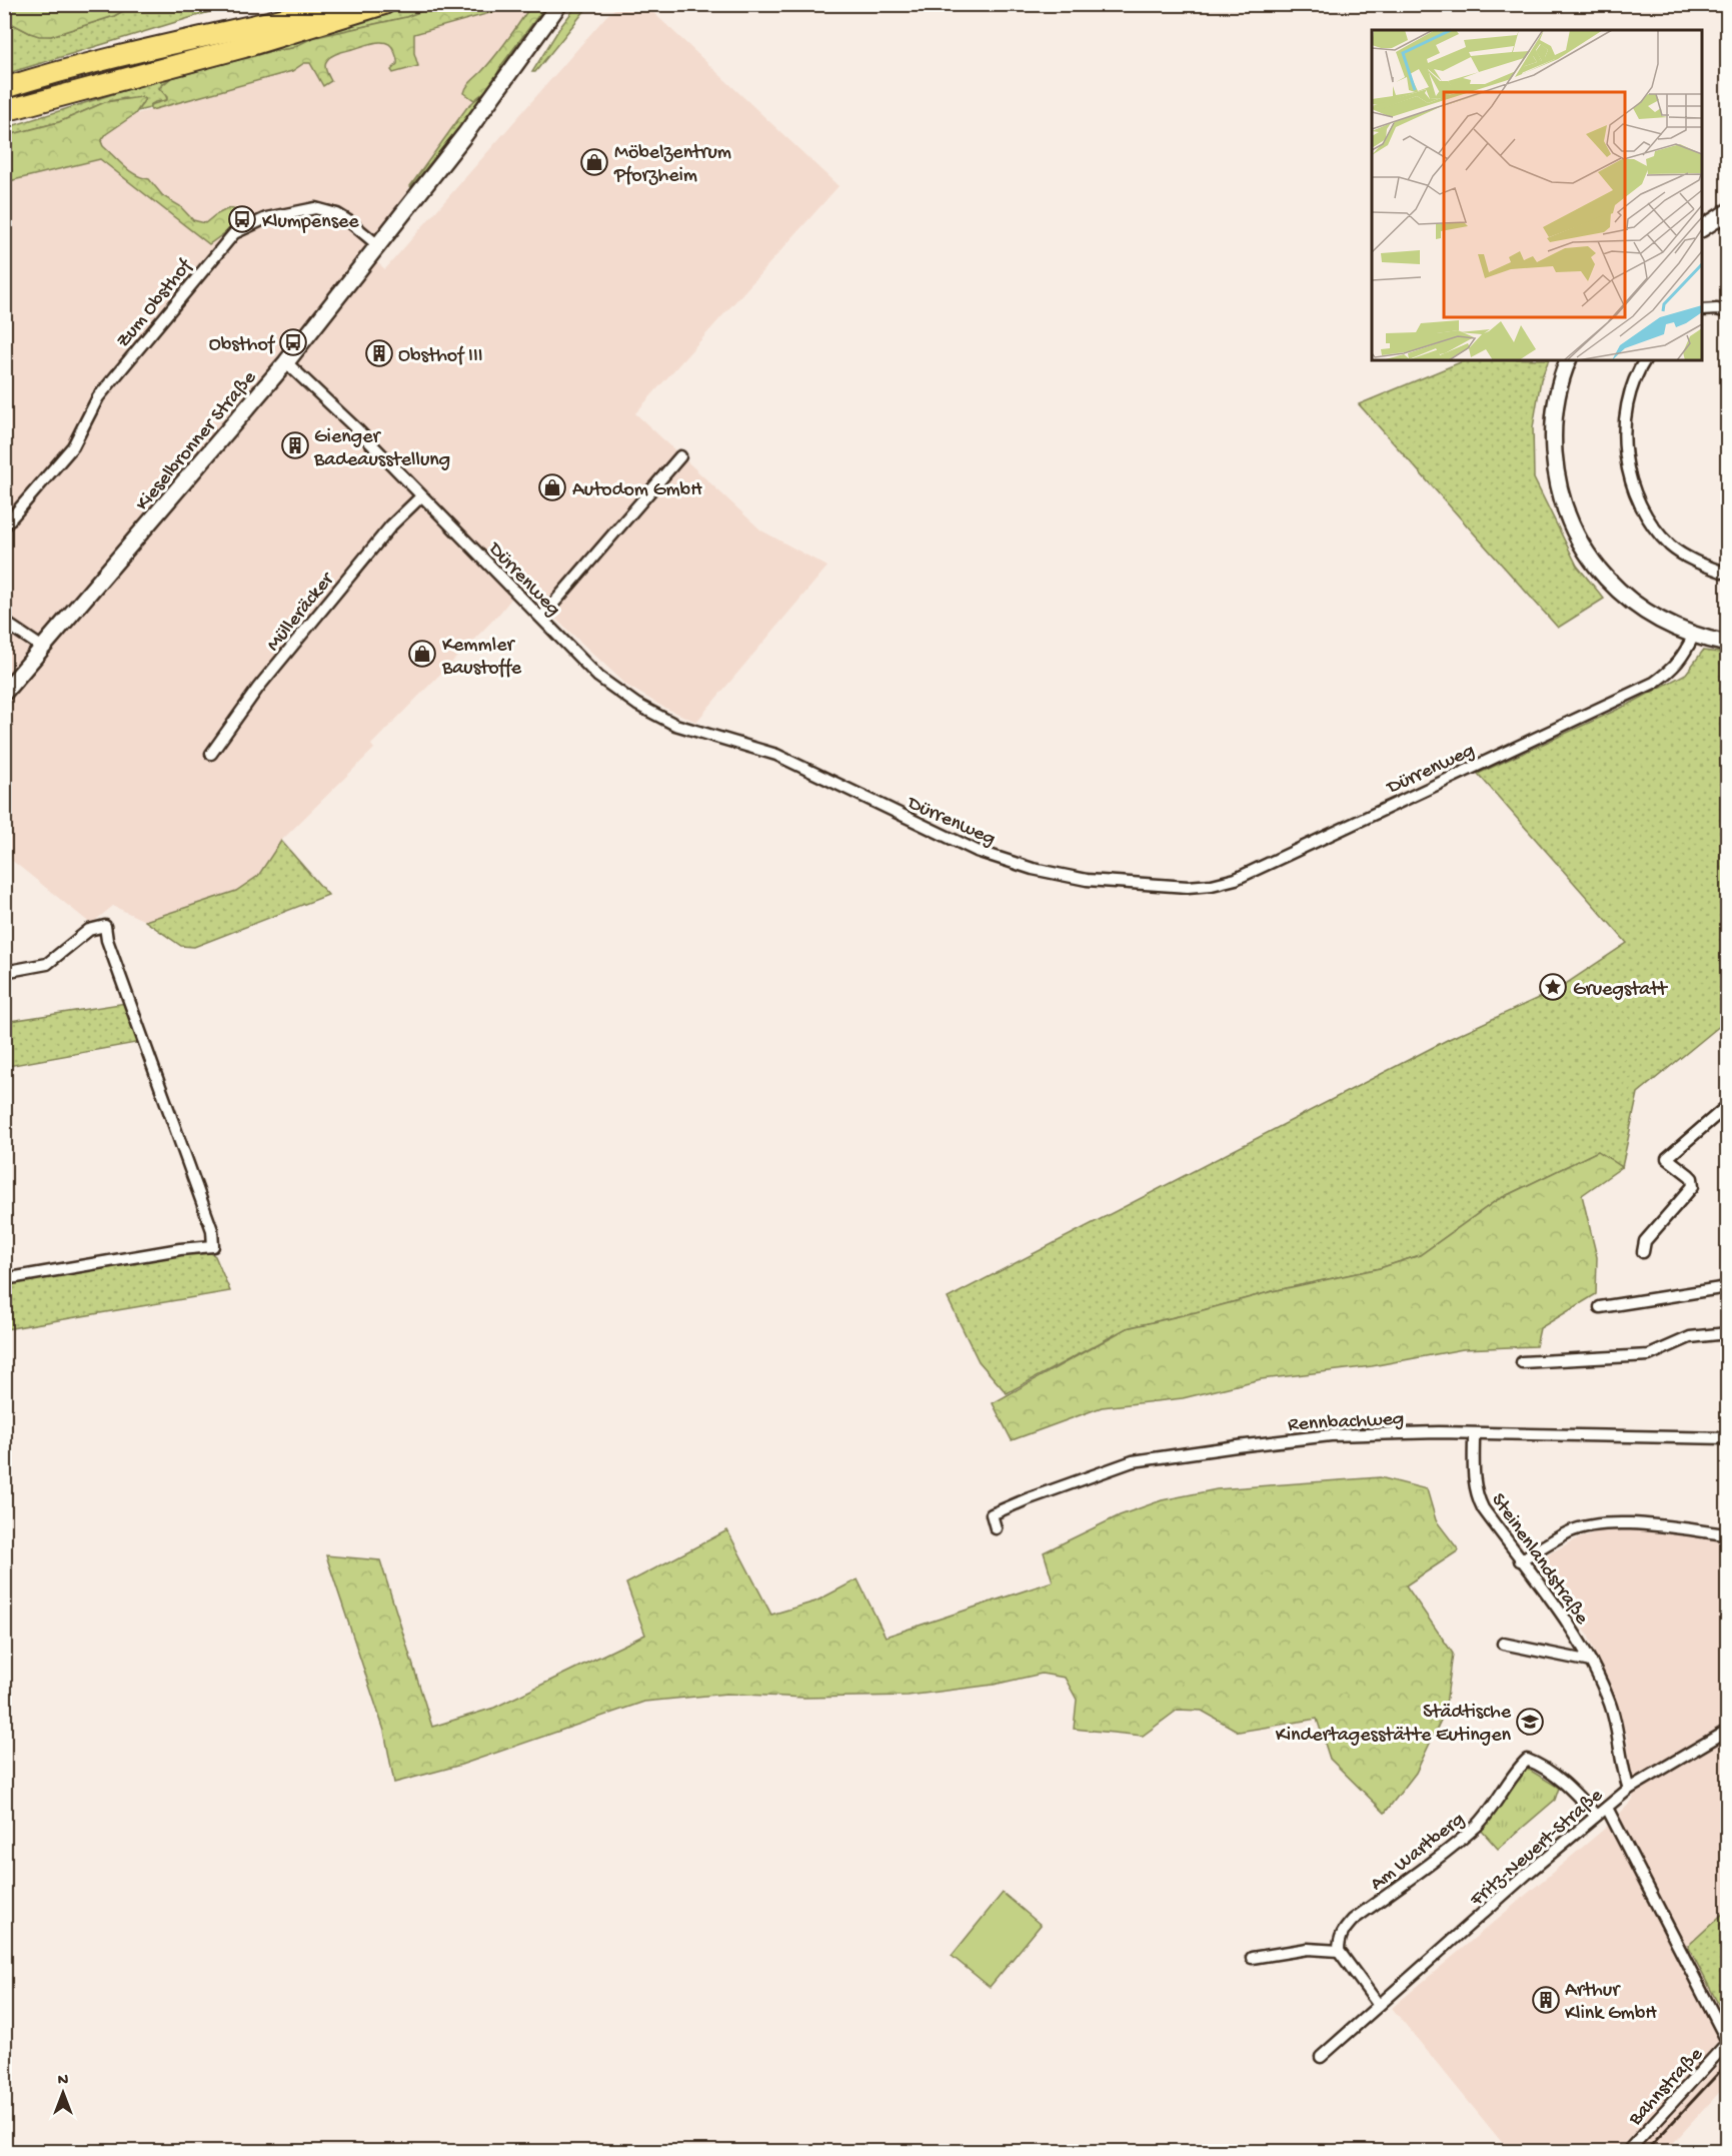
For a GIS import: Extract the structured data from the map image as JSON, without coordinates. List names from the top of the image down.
{
  "streets": {
    "street": [
      "Zum Obsthof",
      "Kieselbronner Straße",
      "Dürrenweg",
      "Mülleräcker",
      "Rennbachweg",
      "Steinenlandstraße",
      "Fritz-Neuert-Straße",
      "Am Wartberg",
      "Bahnstraße"
    ]
  },
  "crossings": [
    ["Zum Obsthof", "Kieselbronner Straße"],
    ["Kieselbronner Straße", "Dürrenweg"],
    ["Dürrenweg", "Mülleräcker"],
    ["Rennbachweg", "Steinenlandstraße"],
    ["Steinenlandstraße", "Fritz-Neuert-Straße"],
    ["Fritz-Neuert-Straße", "Am Wartberg"]
  ],
  "places": {
    "shop": ["Möbelzentrum Pforzheim", "Autodom GmbH", "Kemmler Baustoffe"],
    "bus stop": ["Klumpensee", "Obsthof"],
    "building": ["Obsthof III", "Gienger Badeausstellung", "Arthur Klink GmbH"],
    "place": ["Gruegstatt"],
    "school or university": ["Städtische Kindertagesstätte Eutingen"]
  },
  "north": "top"
}
